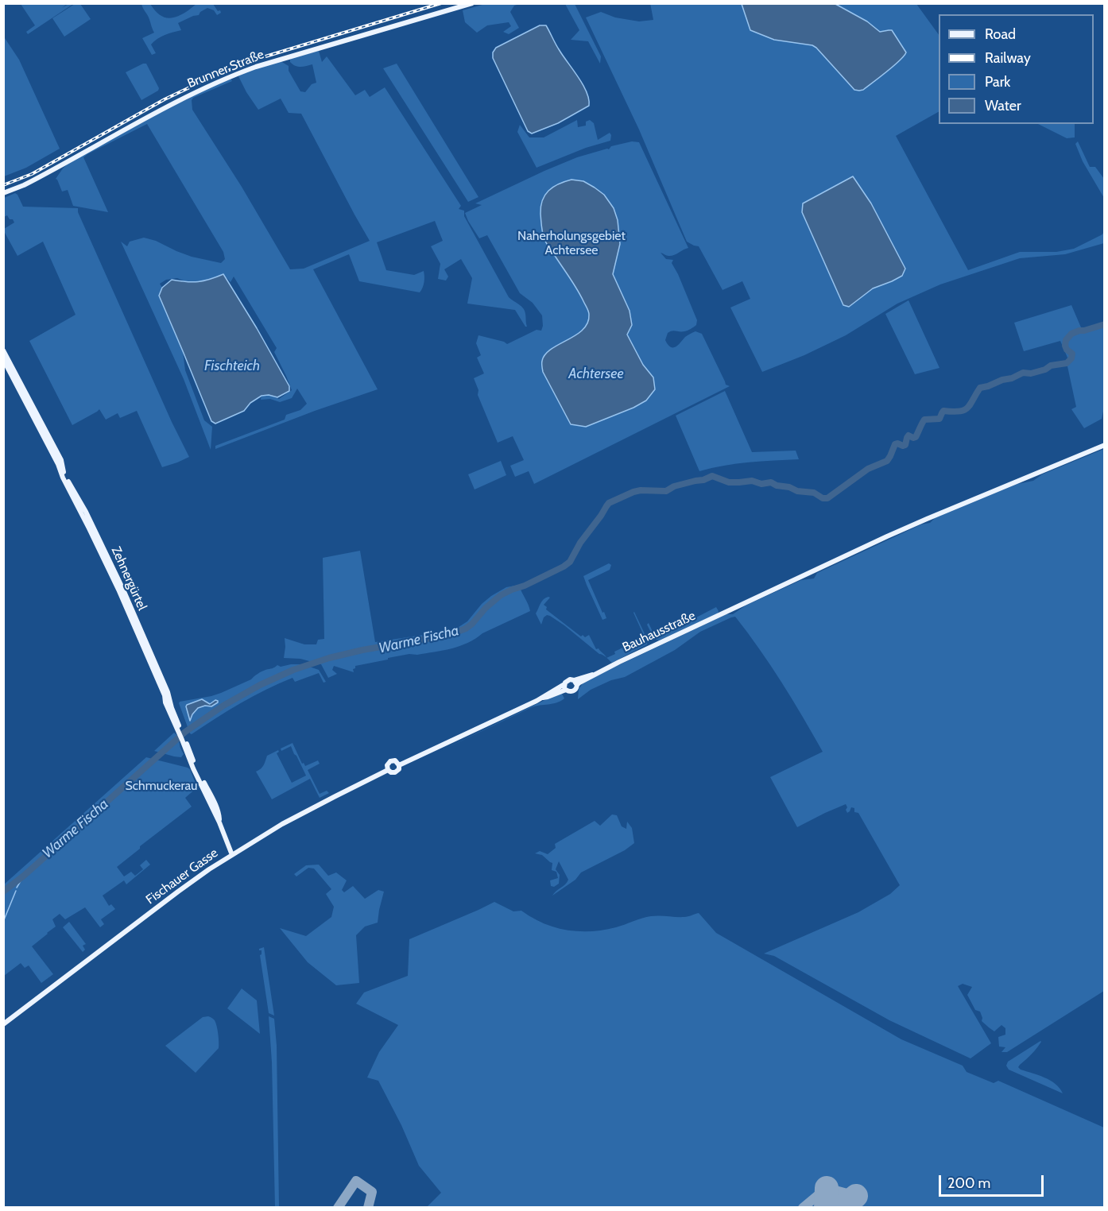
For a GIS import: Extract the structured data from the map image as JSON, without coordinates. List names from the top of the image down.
{
  "streets": {
    "main road": [
      "Brunner Straße",
      "Zehnergürtel",
      "Bauhausstraße",
      "Fischauer Gasse"
    ]
  },
  "crossings": [
    ["Zehnergürtel", "Fischauer Gasse"],
    ["Bauhausstraße", "Fischauer Gasse"]
  ],
  "water": ["Fischteich", "Achtersee", "Warme Fischa"],
  "parks": ["Naherholungsgebiet Achtersee", "Schmuckerau"],
  "legend": [
    "Road",
    "Railway",
    "Park",
    "Water"
  ],
  "scale_bar": "200 m"
}
